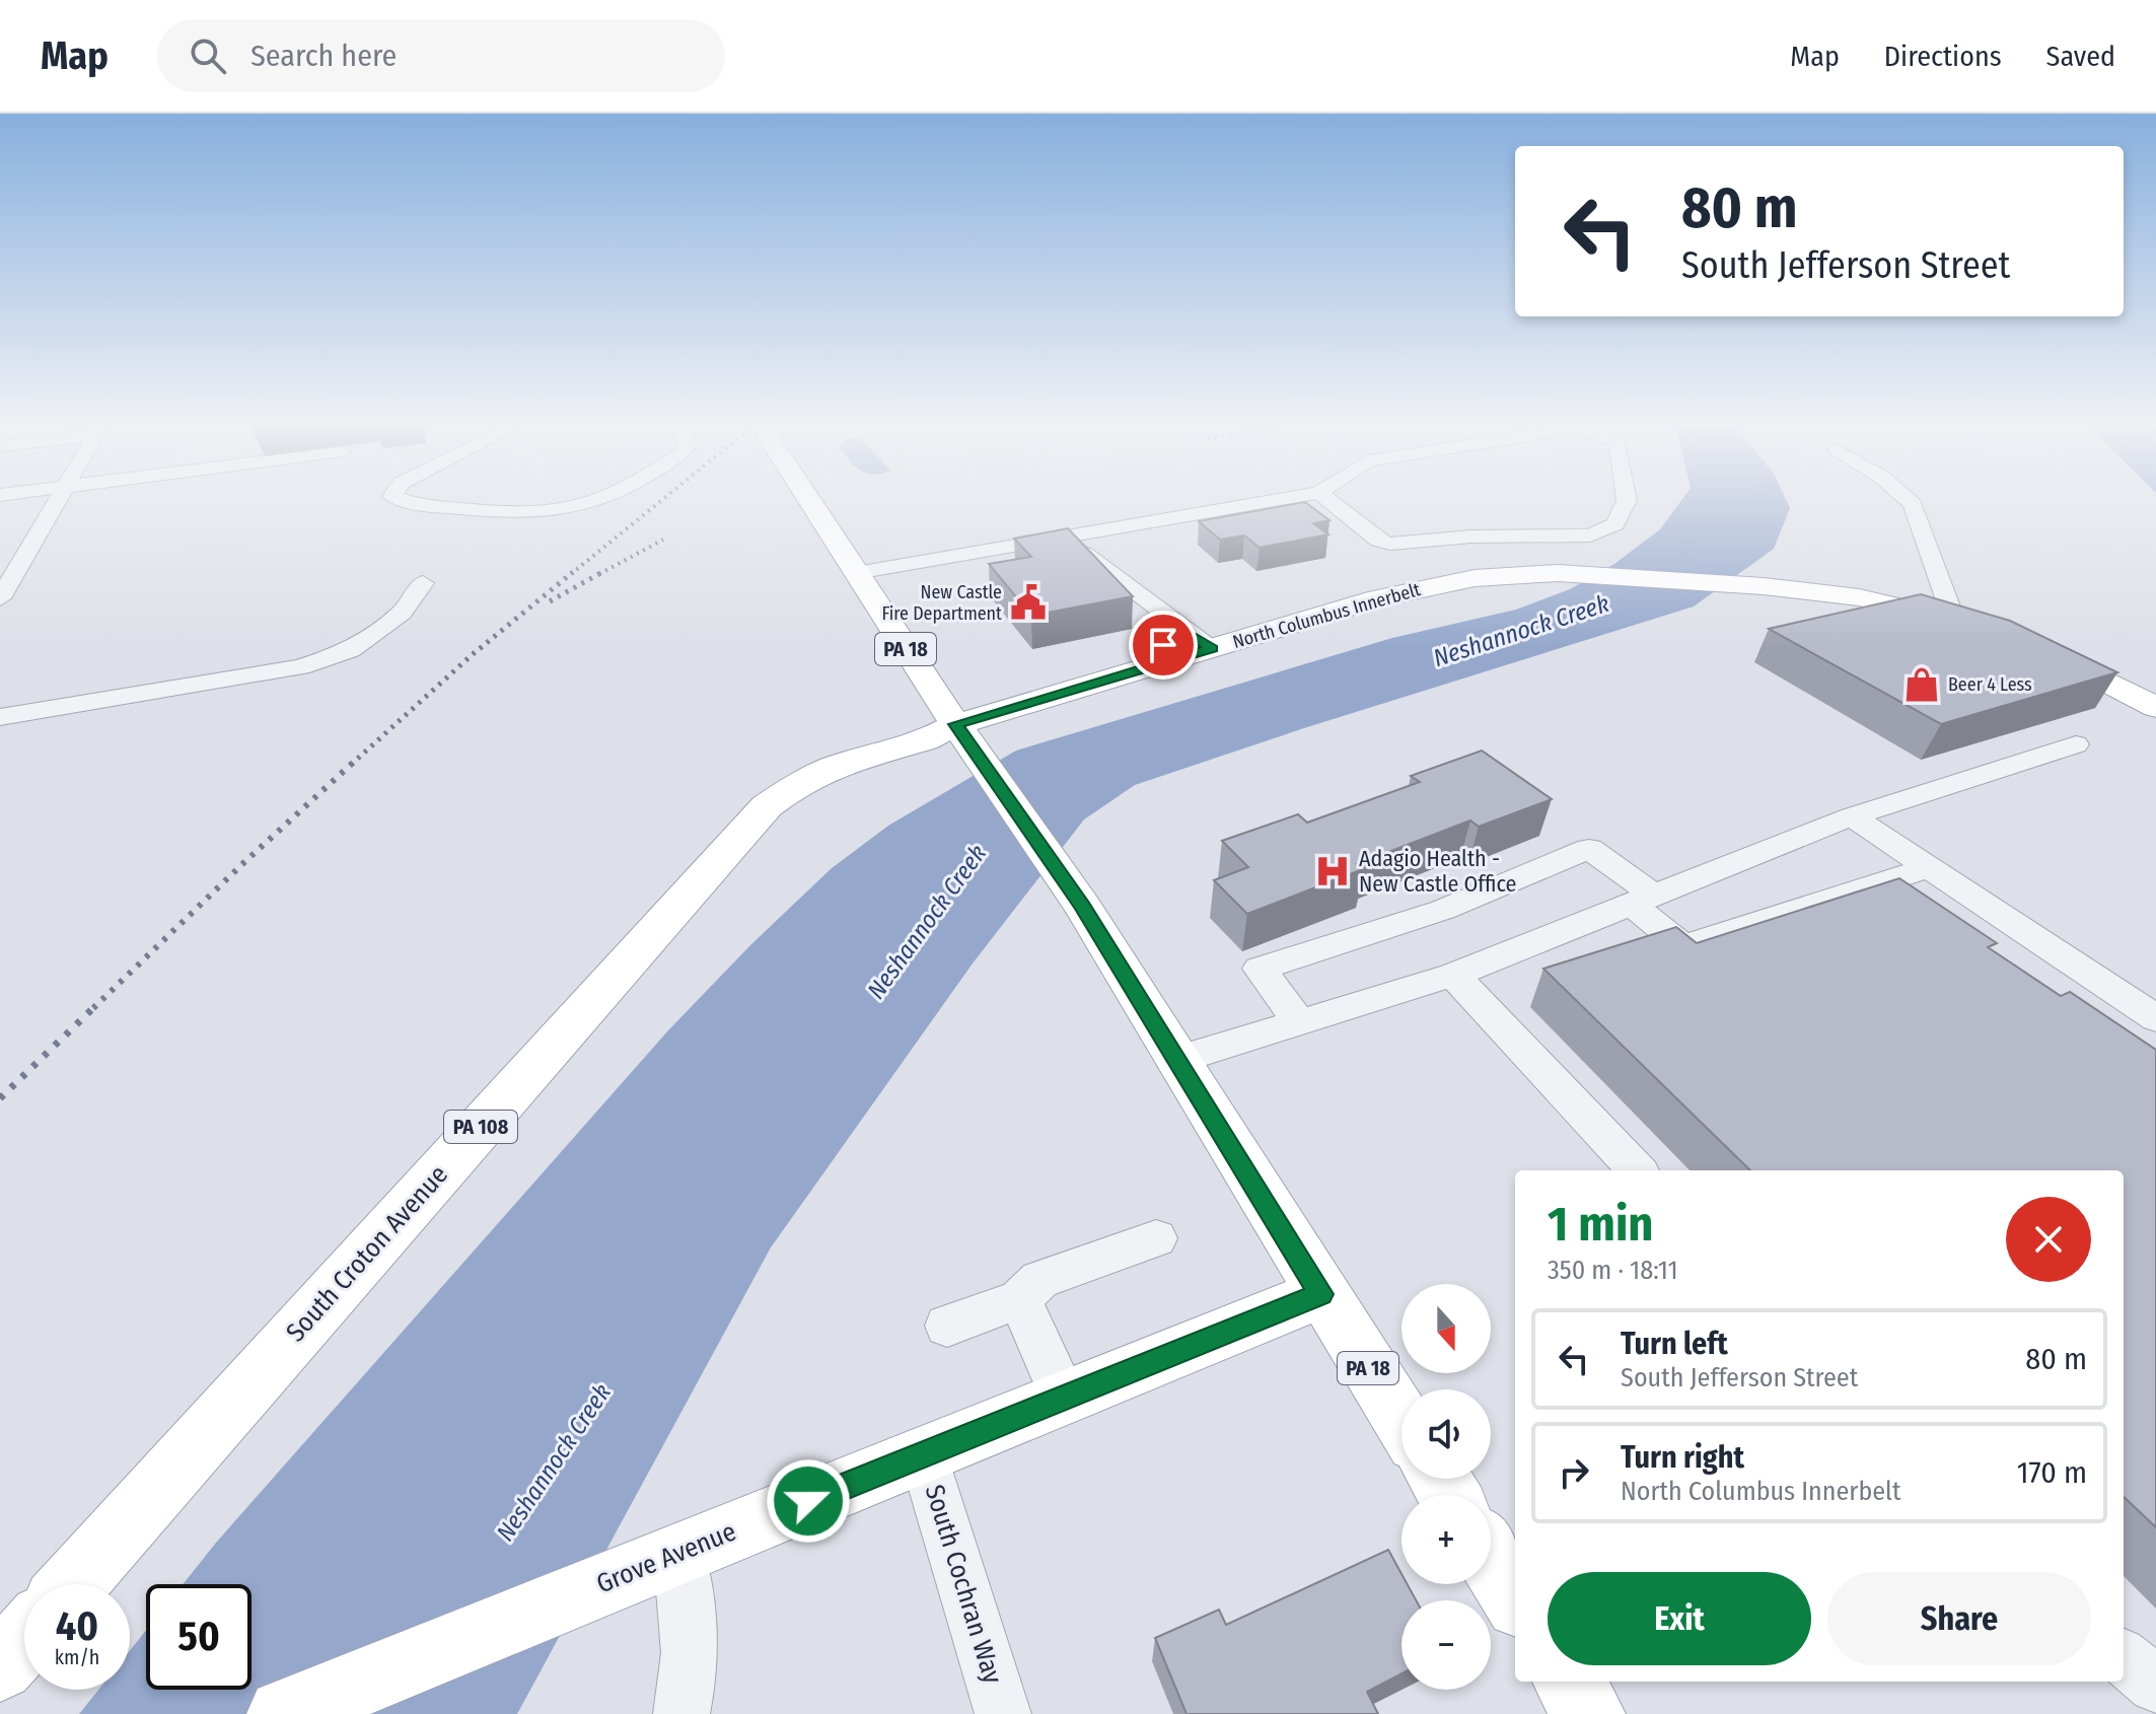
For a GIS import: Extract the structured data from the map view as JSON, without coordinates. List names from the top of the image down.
{
  "streets": {
    "main road": [
      "North Columbus Innerbelt",
      "PA 18",
      "PA 108",
      "South Croton Avenue",
      "Grove Avenue"
    ],
    "street": ["South Cochran Way"]
  },
  "crossings": [
    ["North Columbus Innerbelt", "PA 18"],
    ["North Columbus Innerbelt", "South Croton Avenue"],
    ["PA 18", "South Croton Avenue"],
    ["PA 18", "Grove Avenue"],
    ["Grove Avenue", "South Cochran Way"]
  ],
  "water": ["Neshannock Creek"],
  "places": {
    "public building": ["New Castle Fire Department"],
    "shop": ["Beer 4 Less"],
    "hospital": ["Adagio Health - New Castle Office"]
  },
  "north": "bottom",
  "page": {
    "header": "Map",
    "search": "Search here",
    "nav": ["Map", "Directions", "Saved"],
    "turn": ["80 m", "South Jefferson Street"],
    "heading": ["1 min", "350 m · 18:11"],
    "map_buttons": ["+", "−"],
    "list": [
      {
        "name": "Turn left",
        "note": "South Jefferson Street",
        "value": "80 m"
      },
      {
        "name": "Turn right",
        "note": "North Columbus Innerbelt",
        "value": "170 m"
      }
    ],
    "buttons": ["Exit", "Share"],
    "speed": "40 km/h",
    "limit": "50"
  }
}
